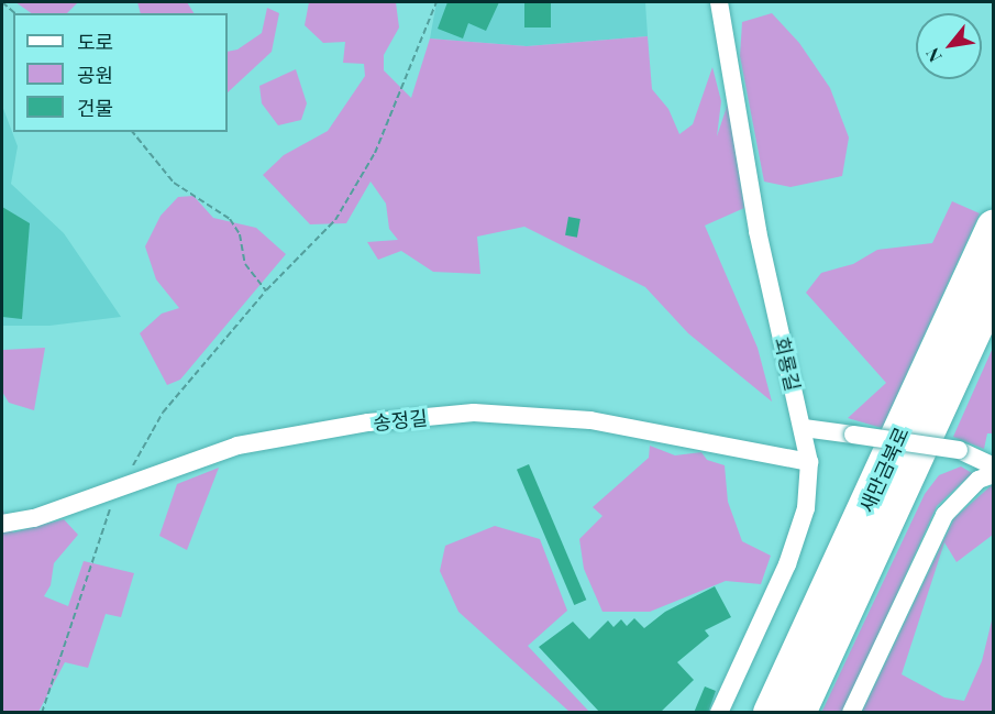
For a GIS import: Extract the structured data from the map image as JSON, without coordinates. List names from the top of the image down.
{
  "streets": {
    "highway": ["새만금북로"],
    "street": ["회룡길", "송정길"]
  },
  "crossings": [
    ["회룡길", "송정길"]
  ],
  "legend": ["도로", "공원", "건물"],
  "north": "bottom left"
}
